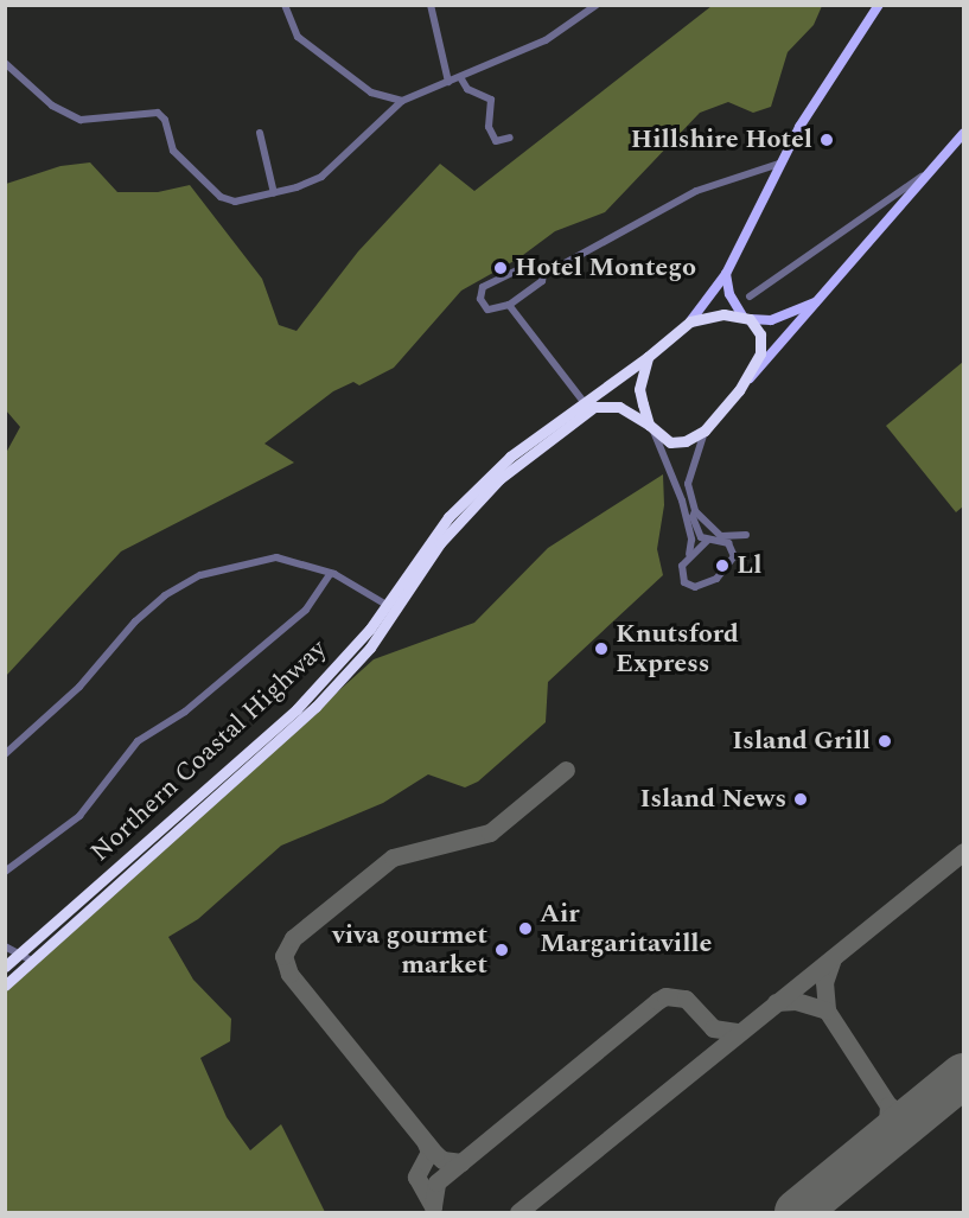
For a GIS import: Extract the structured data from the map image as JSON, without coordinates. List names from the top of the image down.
{
  "streets": {
    "highway": ["Northern Coastal Highway"]
  },
  "places": [
    "Hillshire Hotel",
    "Hotel Montego",
    "Ll",
    "Knutsford Express",
    "Island Grill",
    "Island News",
    "Air Margaritaville",
    "viva gourmet market"
  ]
}
